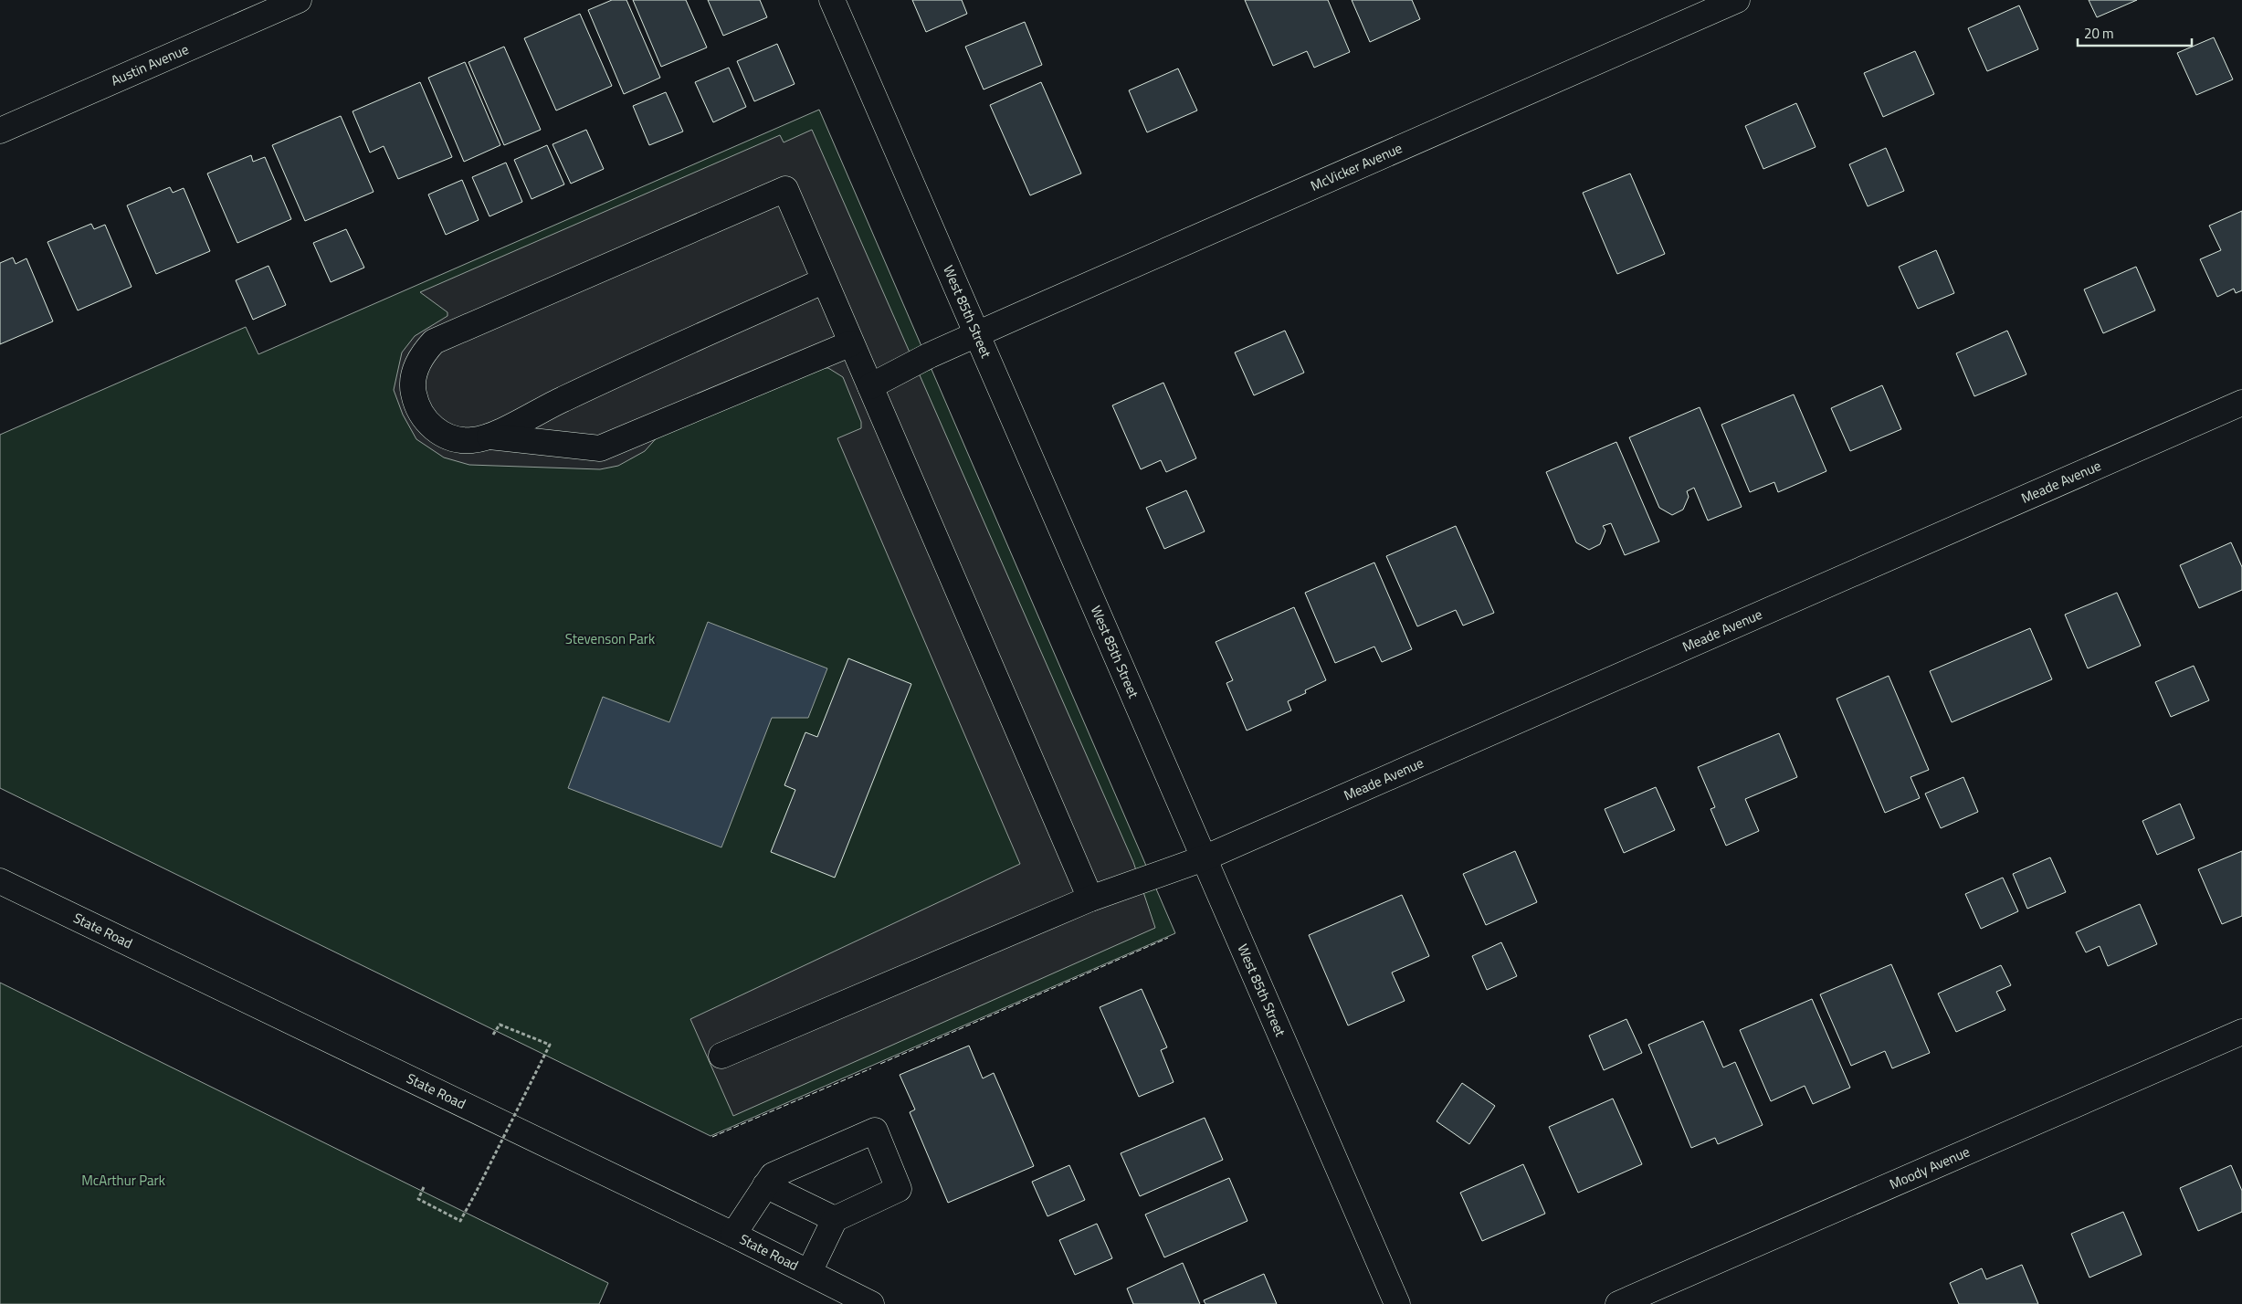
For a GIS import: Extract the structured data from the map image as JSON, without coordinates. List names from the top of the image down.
{
  "streets": {
    "street": [
      "Austin Avenue",
      "McVicker Avenue",
      "West 85th Street",
      "Meade Avenue",
      "State Road",
      "Moody Avenue"
    ]
  },
  "crossings": [
    ["McVicker Avenue", "West 85th Street"],
    ["West 85th Street", "Meade Avenue"]
  ],
  "parks": ["Stevenson Park", "McArthur Park"],
  "scale_bar": "20 m"
}
